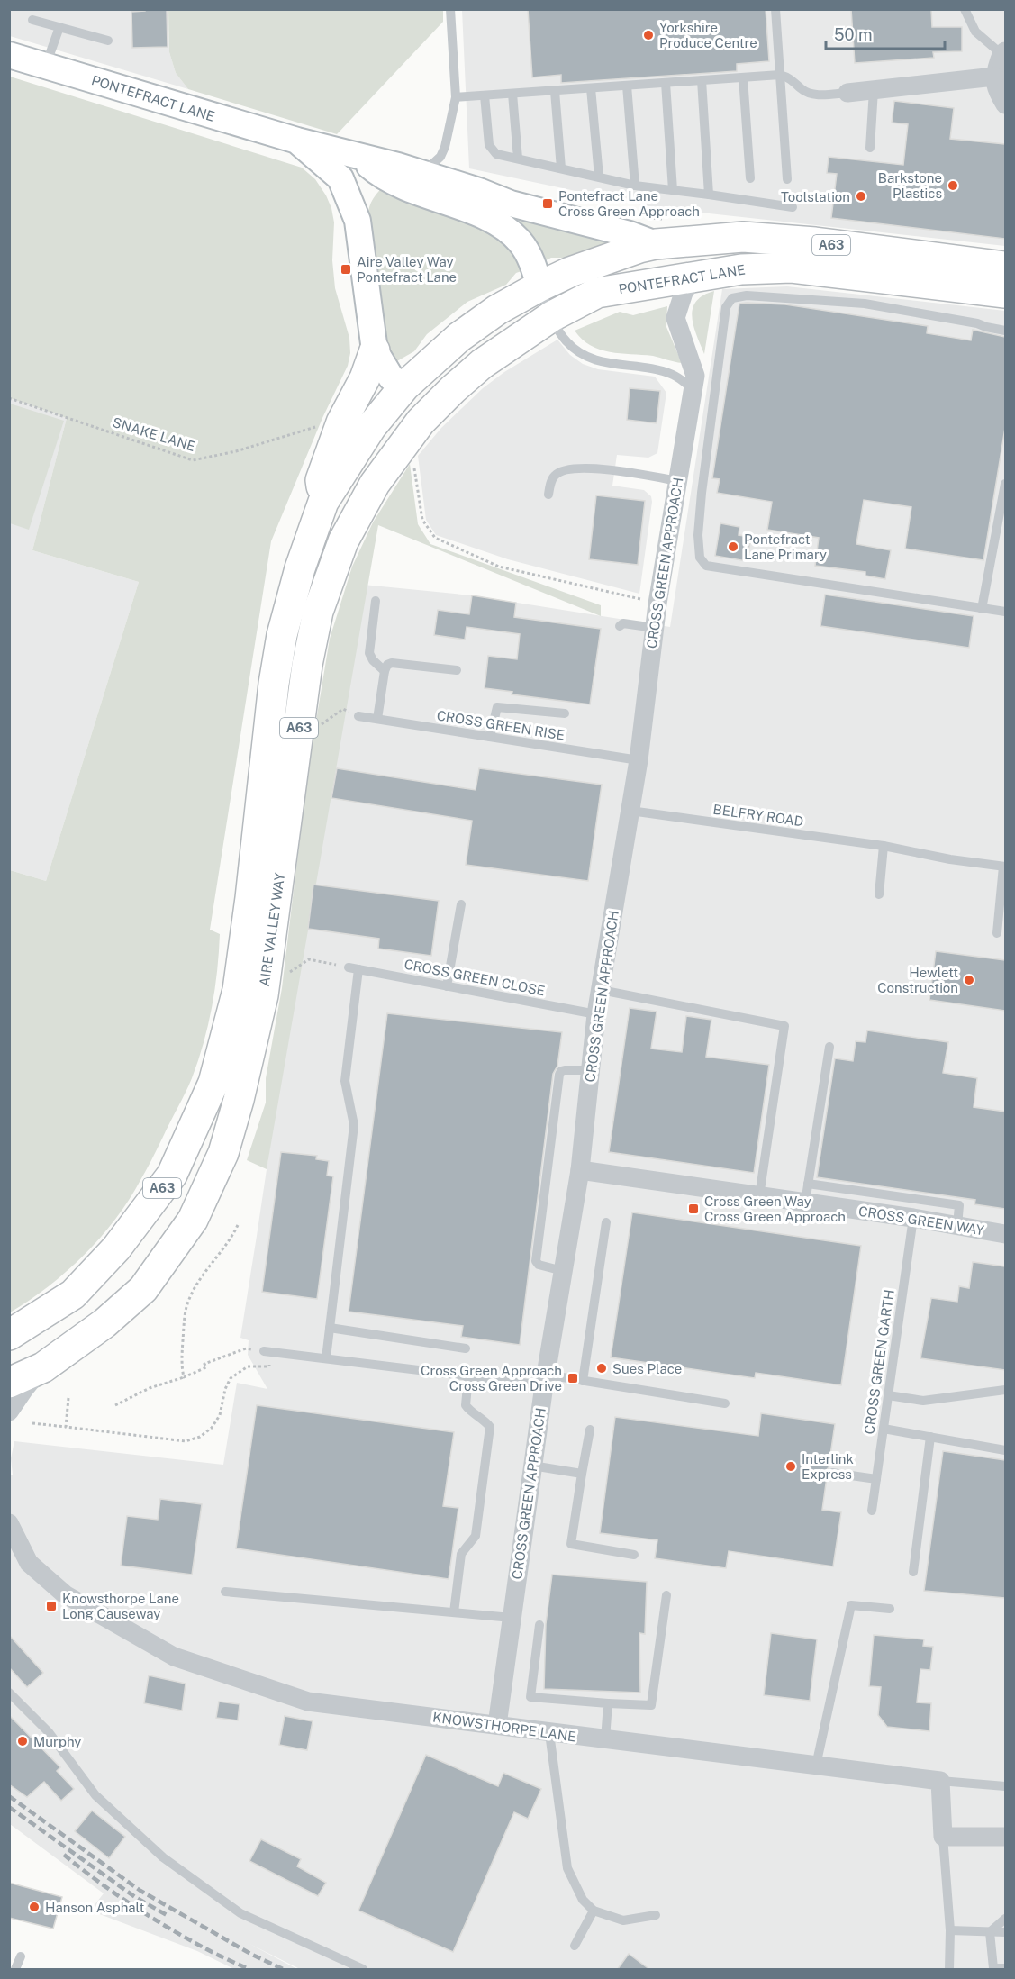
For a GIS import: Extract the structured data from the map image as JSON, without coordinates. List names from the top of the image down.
{
  "streets": {
    "highway": ["PONTEFRACT LANE", "A63", "AIRE VALLEY WAY"],
    "street": ["CROSS GREEN APPROACH", "CROSS GREEN WAY", "KNOWSTHORPE LANE"],
    "lane": [
      "CROSS GREEN RISE",
      "BELFRY ROAD",
      "CROSS GREEN CLOSE",
      "CROSS GREEN GARTH"
    ],
    "path": ["SNAKE LANE"]
  },
  "crossings": [
    ["PONTEFRACT LANE", "A63"],
    ["PONTEFRACT LANE", "CROSS GREEN APPROACH"],
    ["PONTEFRACT LANE", "AIRE VALLEY WAY"],
    ["A63", "AIRE VALLEY WAY"],
    ["CROSS GREEN APPROACH", "CROSS GREEN RISE"],
    ["CROSS GREEN APPROACH", "BELFRY ROAD"],
    ["CROSS GREEN APPROACH", "CROSS GREEN CLOSE"],
    ["CROSS GREEN APPROACH", "CROSS GREEN WAY"],
    ["CROSS GREEN APPROACH", "KNOWSTHORPE LANE"],
    ["CROSS GREEN WAY", "CROSS GREEN GARTH"]
  ],
  "places": {
    "other": [
      "Yorkshire Produce Centre",
      "Barkstone Plastics",
      "Toolstation",
      "Pontefract Lane Primary",
      "Hewlett Construction",
      "Sues Place",
      "Interlink Express",
      "Murphy",
      "Hanson Asphalt"
    ],
    "transit": [
      "Pontefract Lane Cross Green Approach",
      "Aire Valley Way Pontefract Lane",
      "Cross Green Way Cross Green Approach",
      "Cross Green Approach Cross Green Drive",
      "Knowsthorpe Lane Long Causeway"
    ]
  },
  "scale_bar": "50 m"
}
